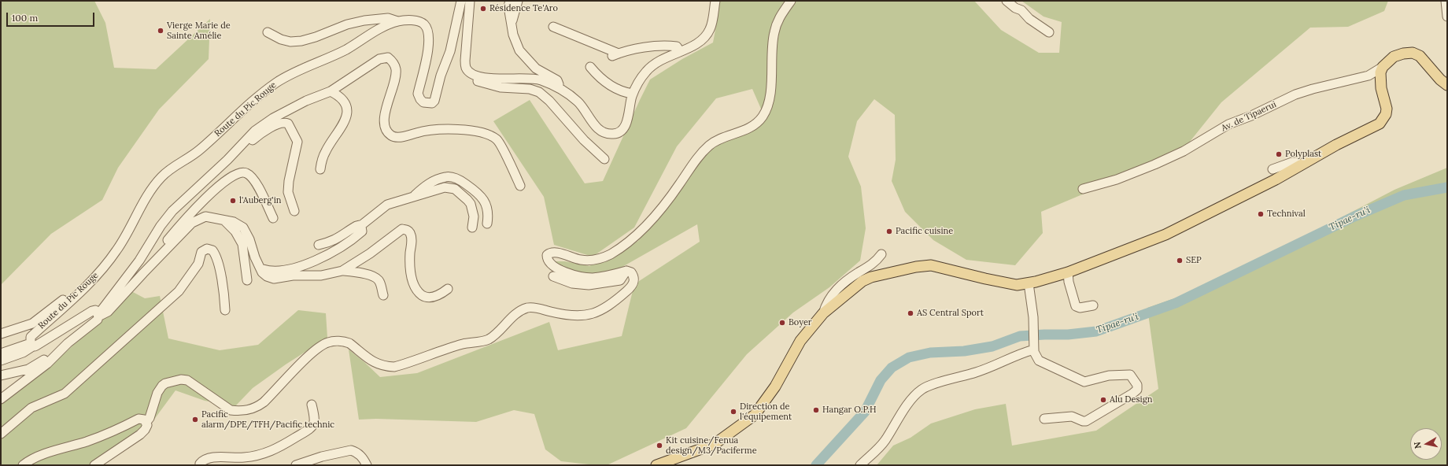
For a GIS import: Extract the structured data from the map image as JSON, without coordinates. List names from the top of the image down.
{
  "streets": {
    "main road": ["Av. de Tipaerui"],
    "street": ["Route du Pic Rouge"]
  },
  "water": ["Tipae-ru’i"],
  "places": [
    "Résidence Te'Aro",
    "Vierge Marie de Sainte Amélie",
    "Polyplast",
    "l'Auberg'in",
    "Technival",
    "Pacific cuisine",
    "SEP",
    "AS Central Sport",
    "Boyer",
    "Alu Design",
    "Hangar O.P.H",
    "Direction de l'équipement",
    "Pacific alarm/DPE/TFH/Pacific technic",
    "Kit cuisine/Fenua design/M3/Paciferme"
  ],
  "scale_bar": "100 m",
  "north": "left"
}
